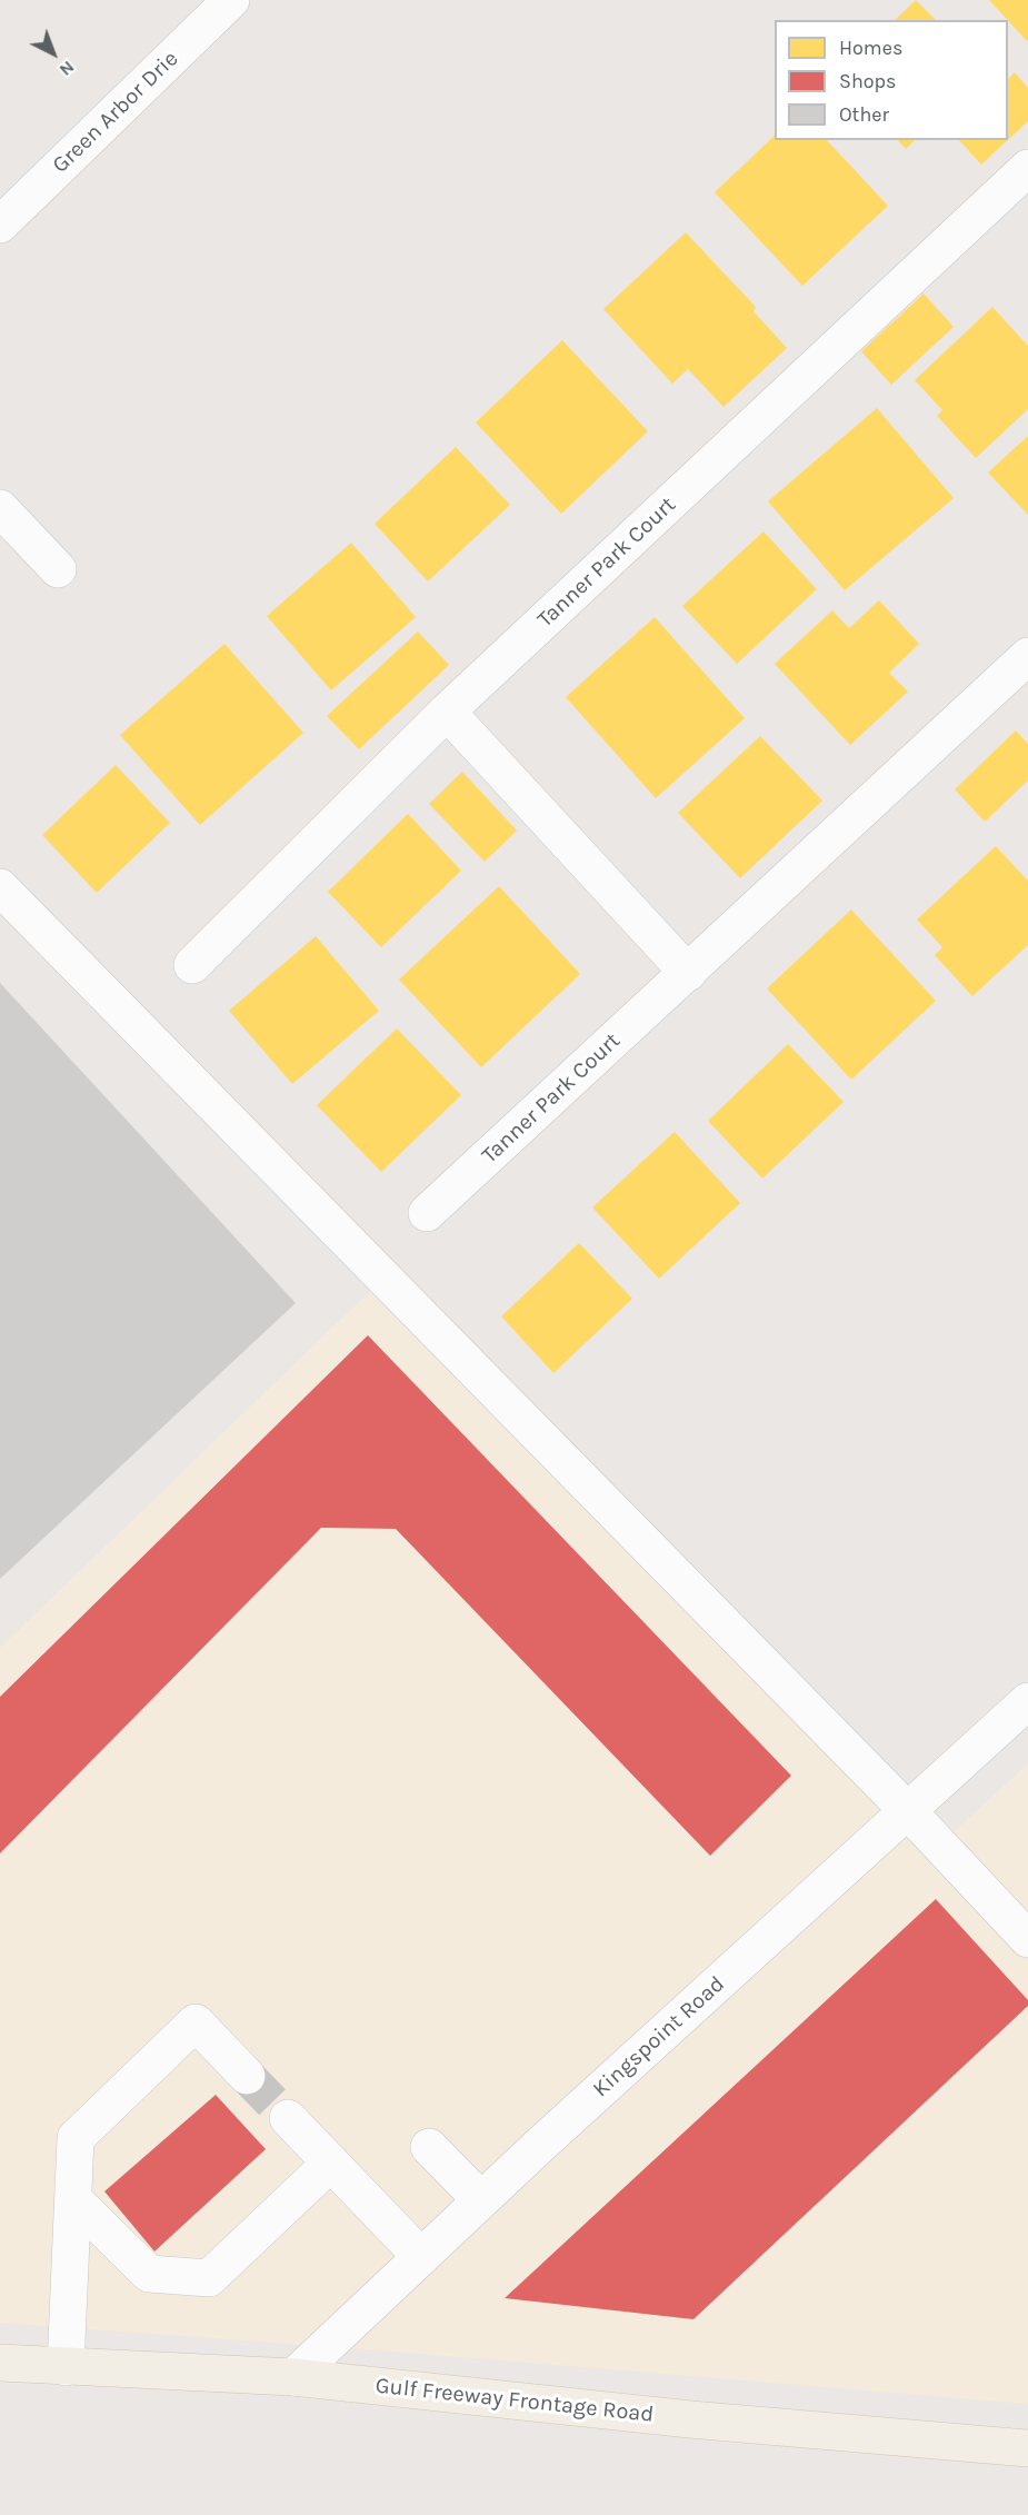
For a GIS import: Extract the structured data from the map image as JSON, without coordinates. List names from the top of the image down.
{
  "streets": {
    "main road": ["Gulf Freeway Frontage Road"],
    "street": ["Green Arbor Drie", "Tanner Park Court", "Kingspoint Road"]
  },
  "crossings": [
    ["Kingspoint Road", "Gulf Freeway Frontage Road"]
  ],
  "legend": ["Homes", "Shops", "Other"],
  "north": "bottom right"
}
